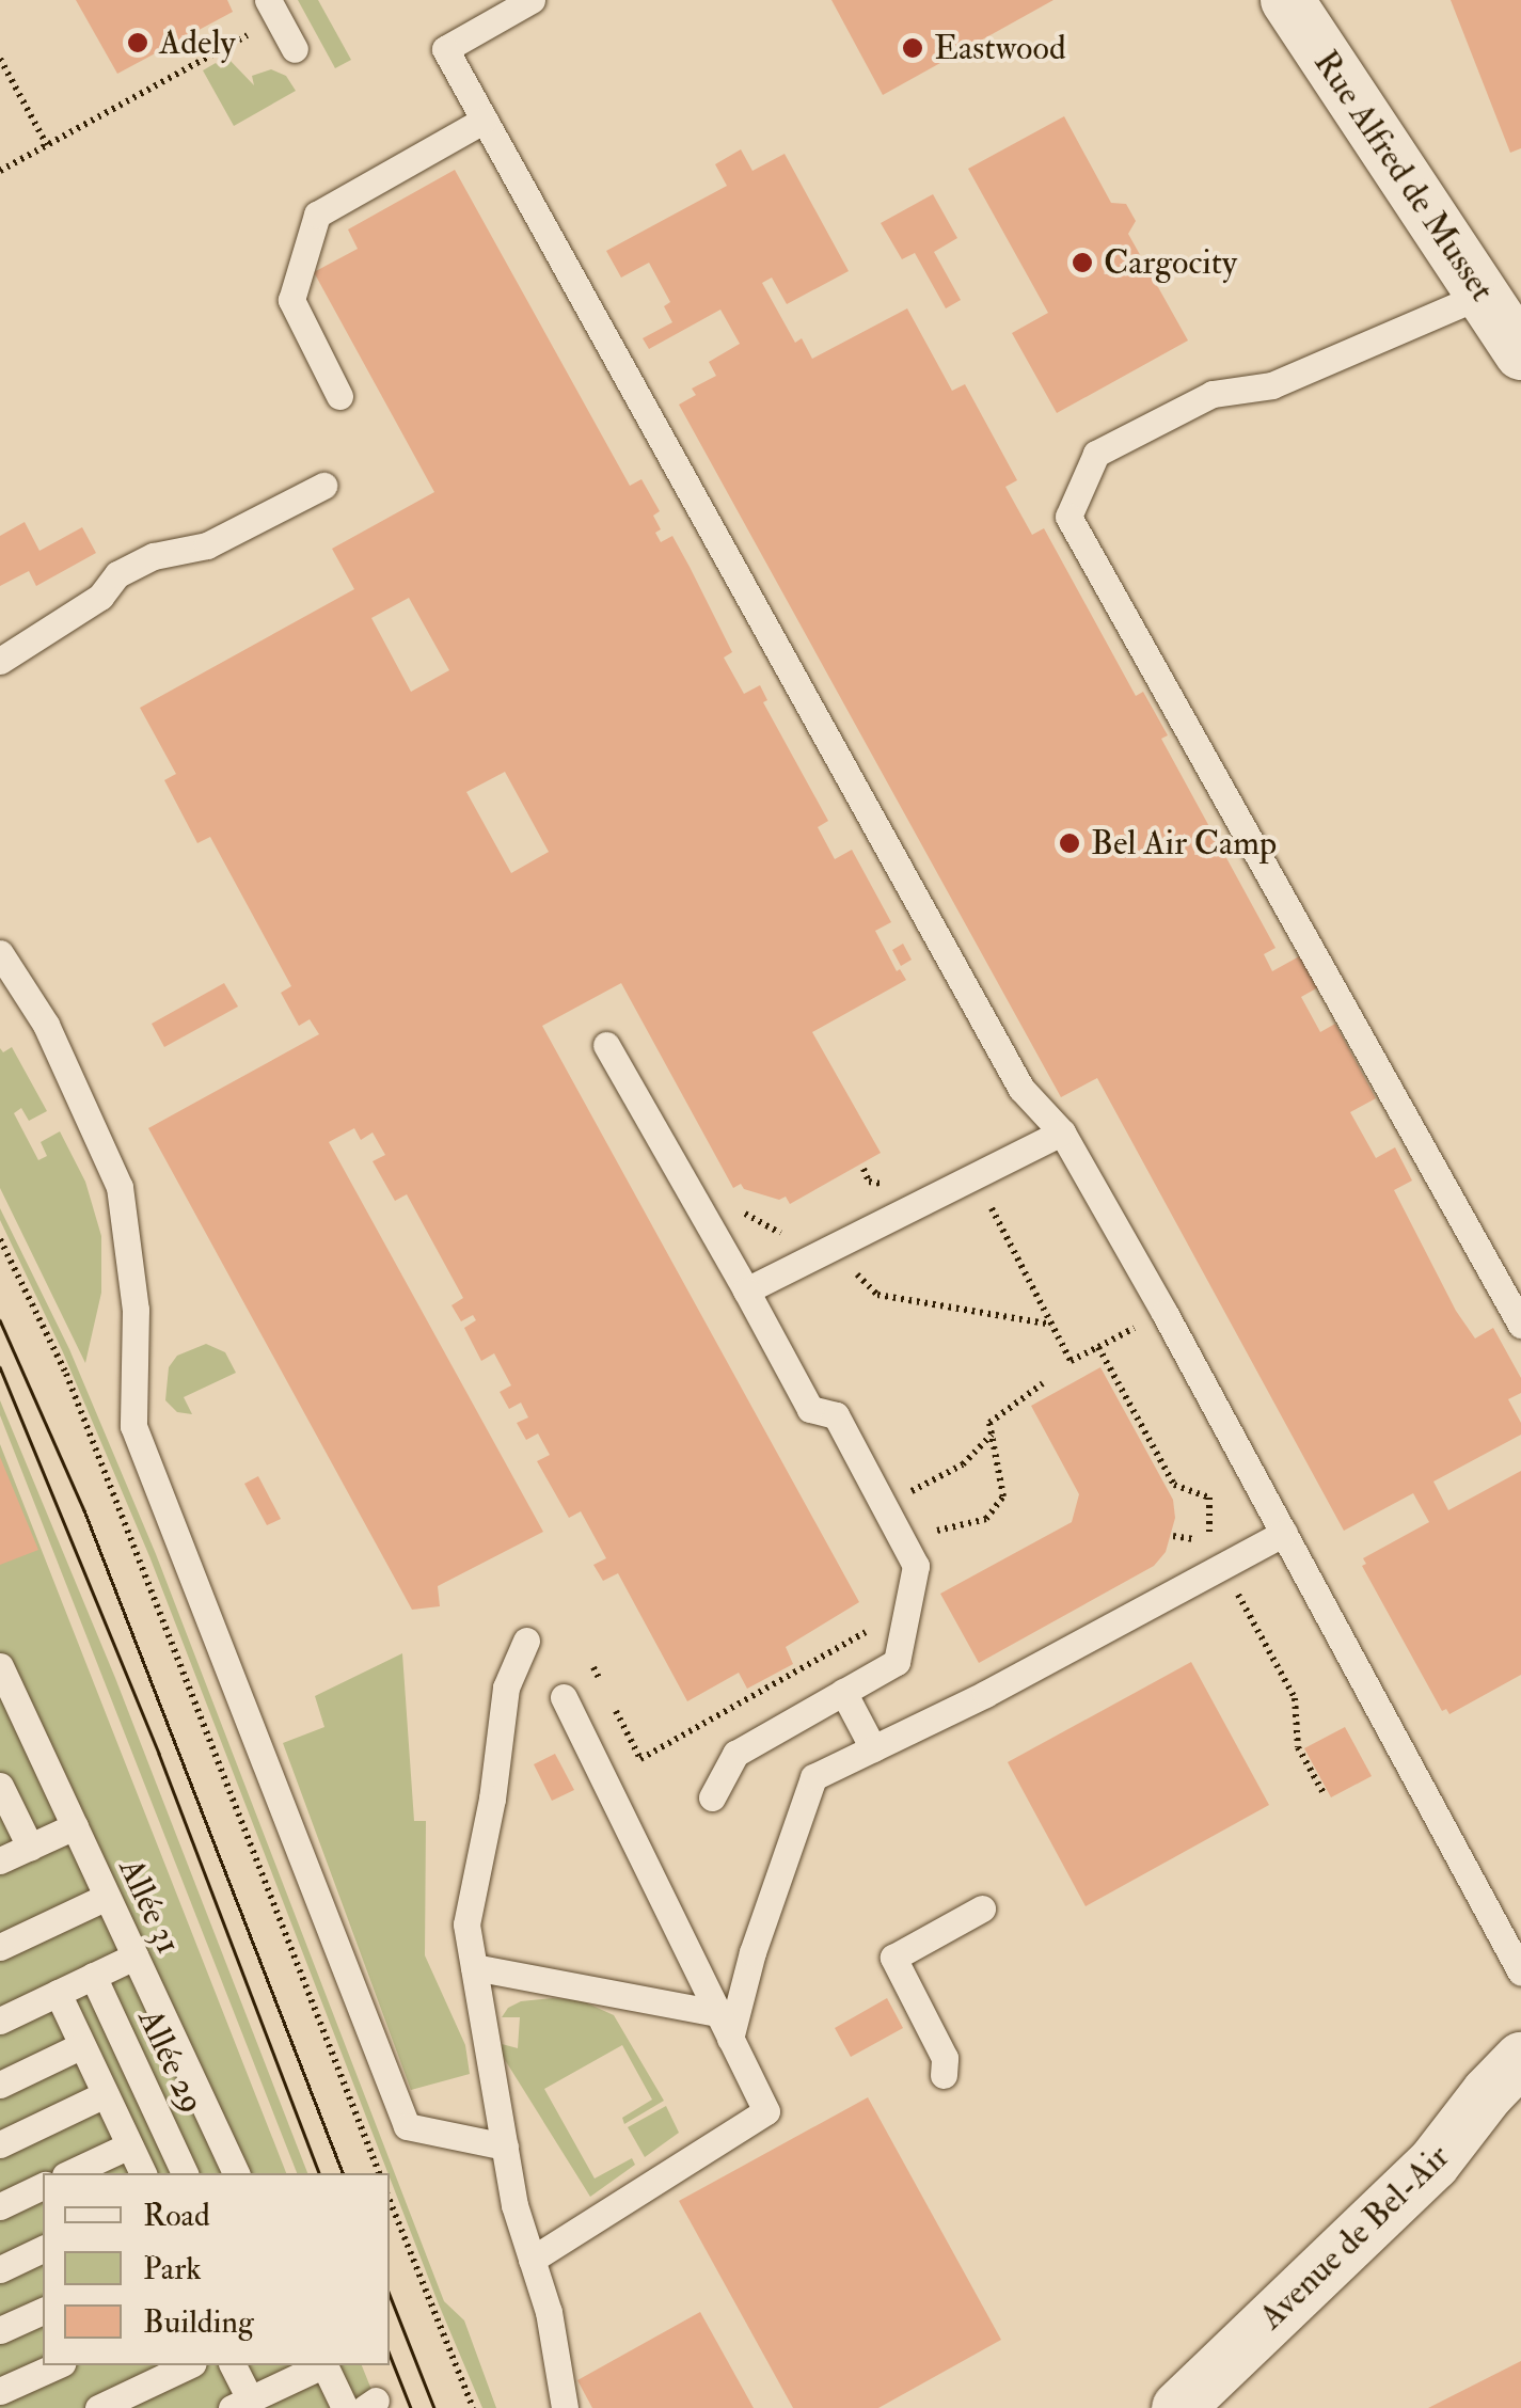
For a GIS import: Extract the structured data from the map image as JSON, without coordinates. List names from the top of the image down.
{
  "streets": {
    "street": ["Rue Alfred de Musset", "Avenue de Bel-Air"],
    "lane": ["Allée 31", "Allée 29"]
  },
  "places": [
    "Adely",
    "Eastwood",
    "Cargocity",
    "Bel Air Camp"
  ],
  "legend": ["Road", "Park", "Building"]
}
